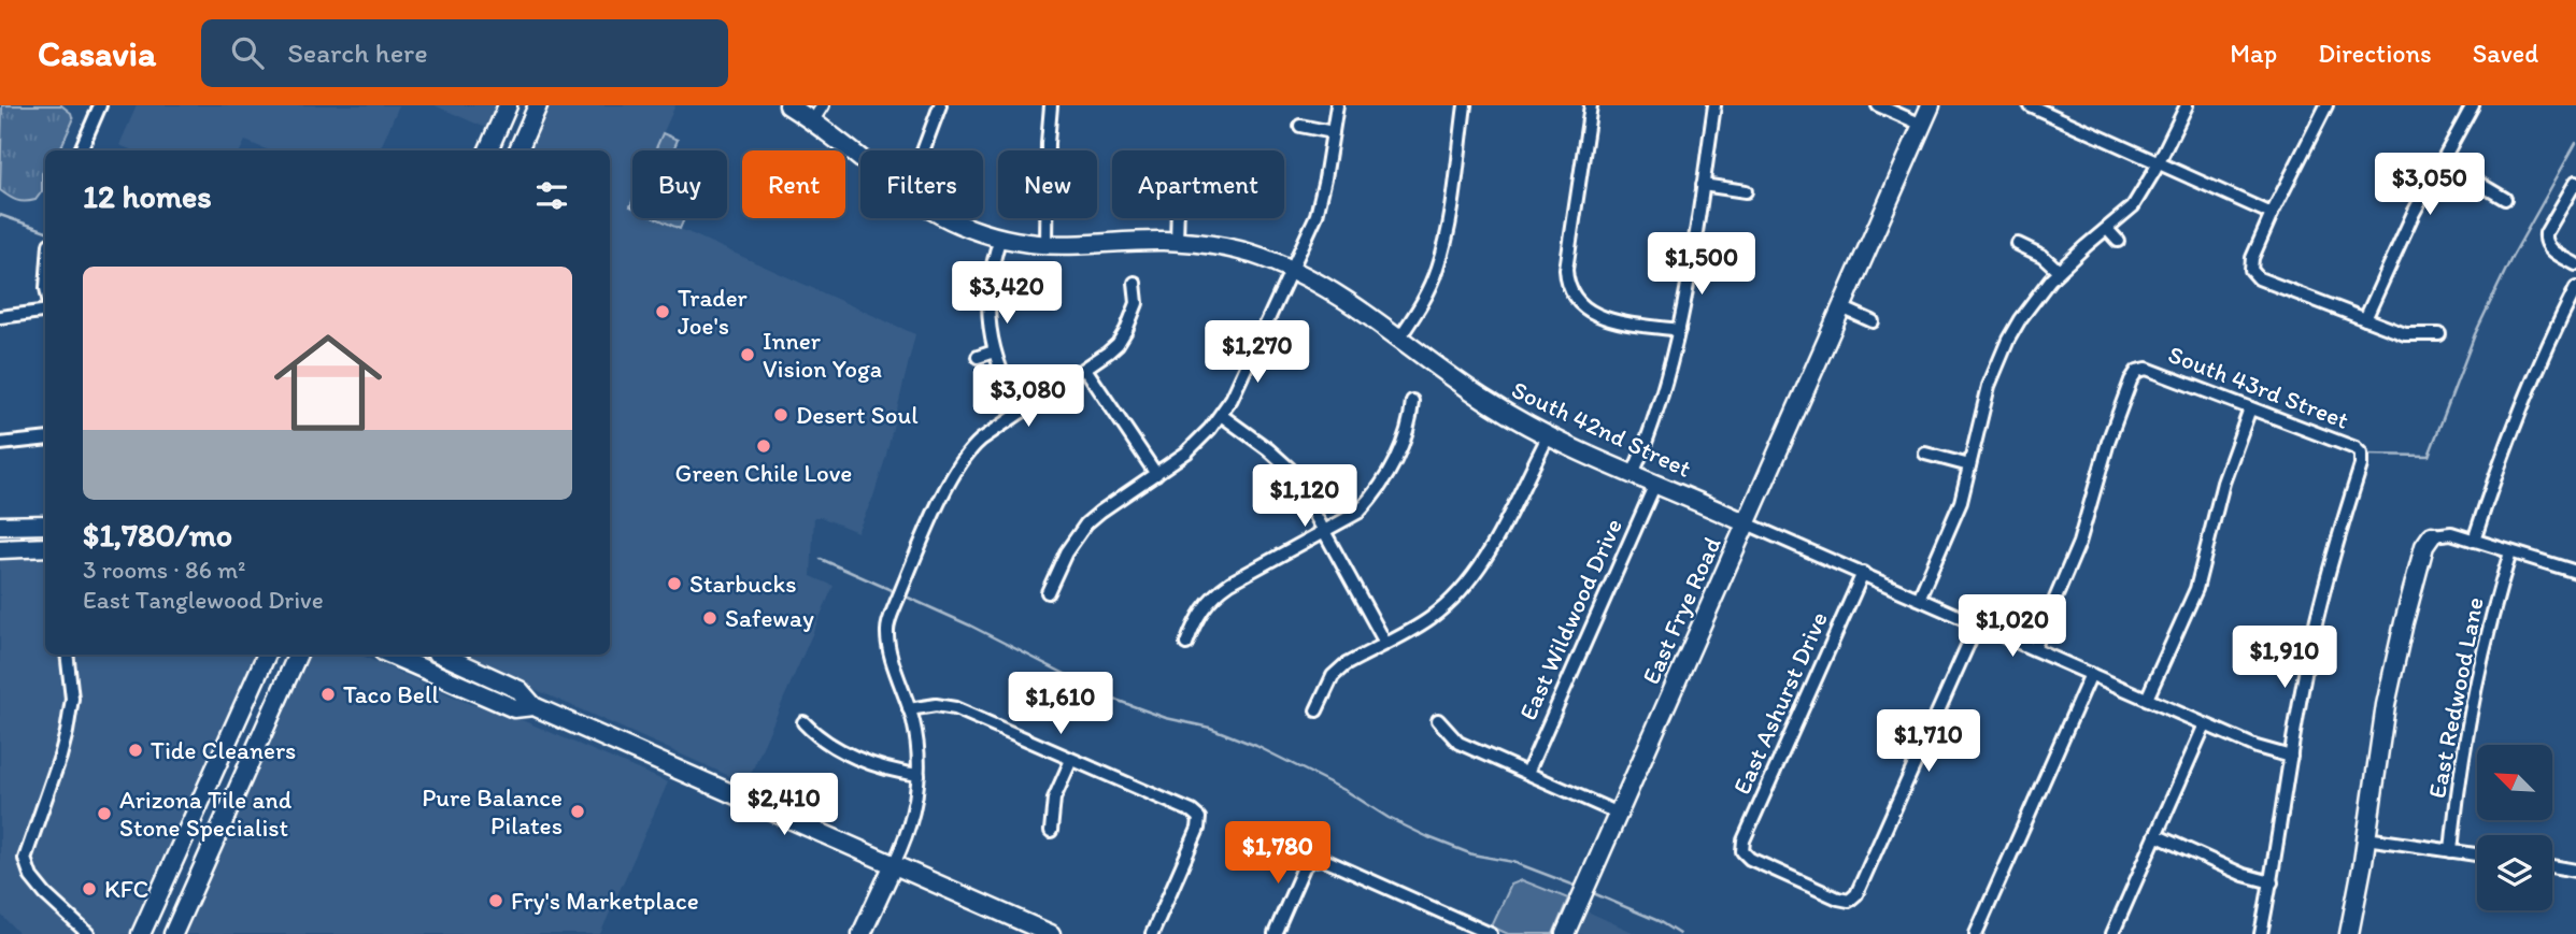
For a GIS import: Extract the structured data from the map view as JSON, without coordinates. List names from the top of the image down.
{
  "streets": {
    "street": [
      "South 43rd Street",
      "South 42nd Street",
      "East Frye Road",
      "East Wildwood Drive",
      "East Redwood Lane",
      "East Ashurst Drive"
    ]
  },
  "crossings": [
    ["South 43rd Street", "South 42nd Street"],
    ["South 42nd Street", "East Frye Road"],
    ["South 42nd Street", "East Wildwood Drive"],
    ["South 42nd Street", "East Ashurst Drive"]
  ],
  "places": [
    "Trader Joe's",
    "Inner Vision Yoga",
    "Desert Soul",
    "Green Chile Love",
    "Starbucks",
    "Safeway",
    "Taco Bell",
    "Tide Cleaners",
    "Pure Balance Pilates",
    "Arizona Tile and Stone Specialist",
    "KFC",
    "Fry's Marketplace"
  ],
  "north": "top left",
  "page": {
    "header": "Casavia",
    "search": "Search here",
    "nav": ["Map", "Directions", "Saved"],
    "chip": [
      "Buy",
      "Rent",
      "Filters",
      "New",
      "Apartment"
    ],
    "heading": "12 homes",
    "price": [
      "$3,050",
      "$1,500",
      "$3,420",
      "$1,270",
      "$3,080",
      "$1,120",
      "$1,020",
      "$1,910",
      "$1,610",
      "$1,710",
      "$2,410",
      "$1,780"
    ],
    "list": [
      {
        "name": "$1,780/mo",
        "note": "3 rooms · 86 m² · East Tanglewood Drive"
      }
    ]
  }
}
